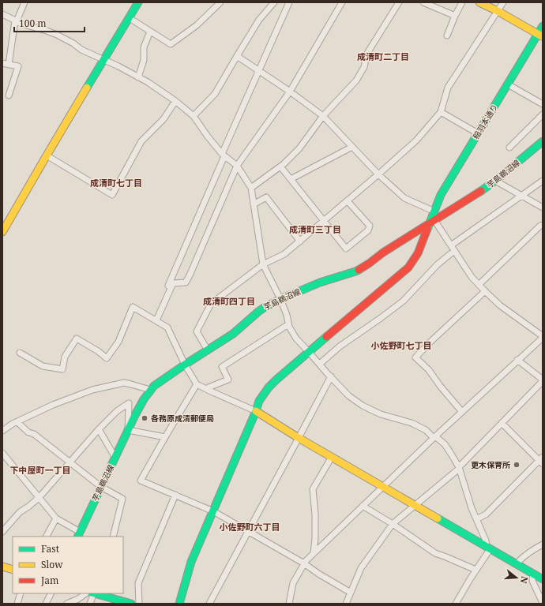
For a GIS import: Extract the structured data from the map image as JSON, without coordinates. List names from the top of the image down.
{
  "streets": {
    "street": ["稲羽本通り", "芋島鵜沼線"]
  },
  "crossings": [
    ["稲羽本通り", "芋島鵜沼線"]
  ],
  "districts": [
    "成清町二丁目",
    "成清町七丁目",
    "成清町三丁目",
    "成清町四丁目",
    "小佐野町七丁目",
    "下中屋町一丁目",
    "小佐野町六丁目"
  ],
  "places": ["各務原成清郵便局", "更木保育所"],
  "legend": ["Fast", "Slow", "Jam"],
  "scale_bar": "100 m",
  "north": "right"
}
